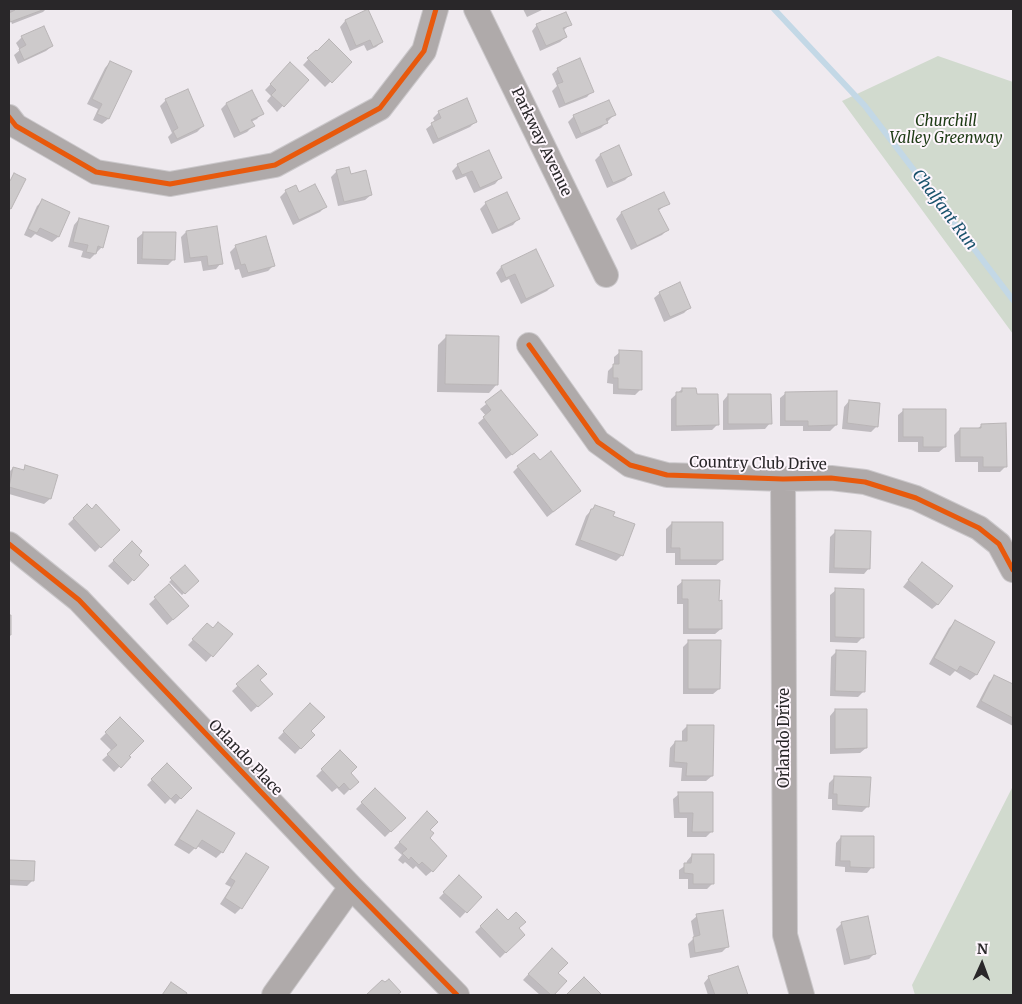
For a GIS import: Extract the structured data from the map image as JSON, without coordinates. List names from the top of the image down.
{
  "streets": {
    "street": [
      "Parkway Avenue",
      "Country Club Drive",
      "Orlando Drive",
      "Orlando Place"
    ]
  },
  "crossings": [
    ["Country Club Drive", "Orlando Drive"]
  ],
  "water": ["Chalfant Run"],
  "parks": ["Churchill Valley Greenway"],
  "north": "top"
}
